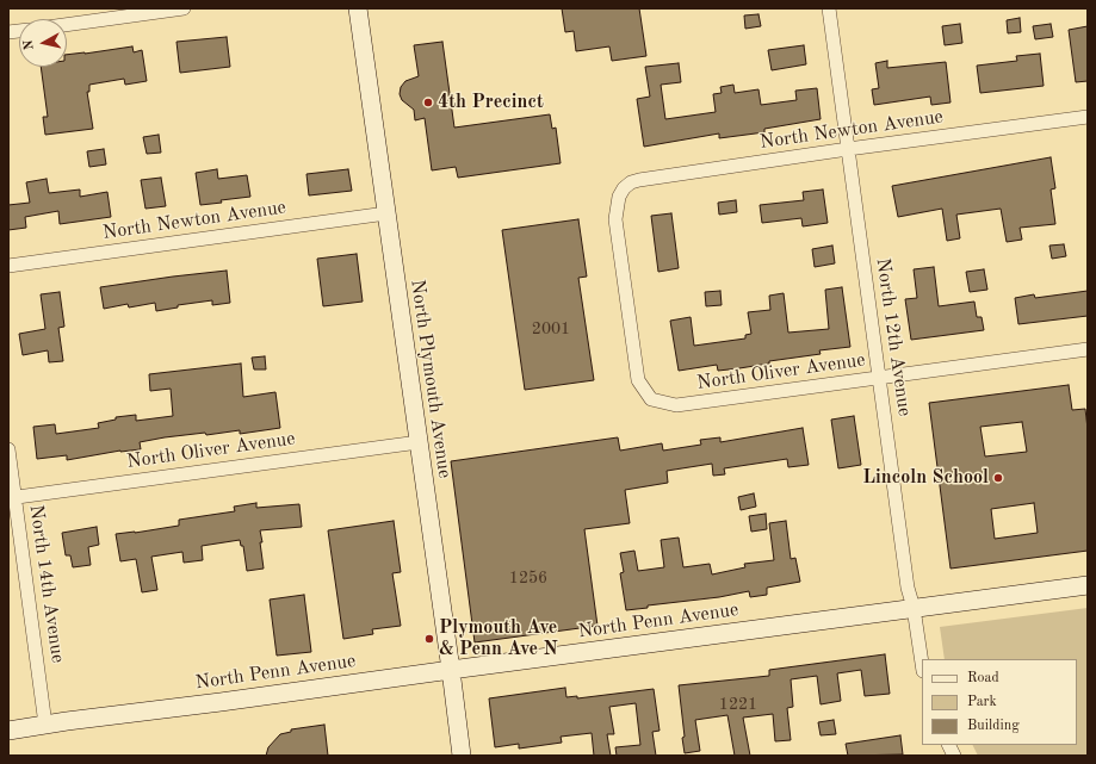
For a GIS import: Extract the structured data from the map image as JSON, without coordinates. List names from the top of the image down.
{
  "streets": {
    "main road": ["North Plymouth Avenue", "North Penn Avenue"],
    "street": [
      "North Newton Avenue",
      "North 12th Avenue",
      "North Oliver Avenue",
      "North 14th Avenue"
    ]
  },
  "crossings": [
    ["North Newton Avenue", "North 12th Avenue"],
    ["North Newton Avenue", "North Oliver Avenue"],
    ["North Newton Avenue", "North Plymouth Avenue"],
    ["North 12th Avenue", "North Oliver Avenue"],
    ["North 12th Avenue", "North Penn Avenue"],
    ["North Oliver Avenue", "North Plymouth Avenue"],
    ["North Oliver Avenue", "North 14th Avenue"],
    ["North Plymouth Avenue", "North Penn Avenue"],
    ["North 14th Avenue", "North Penn Avenue"]
  ],
  "places": ["4th Precinct", "Lincoln School", "Plymouth Ave & Penn Ave N"],
  "house_numbers": ["2001", "1256", "1221"],
  "legend": ["Road", "Park", "Building"],
  "north": "left"
}
